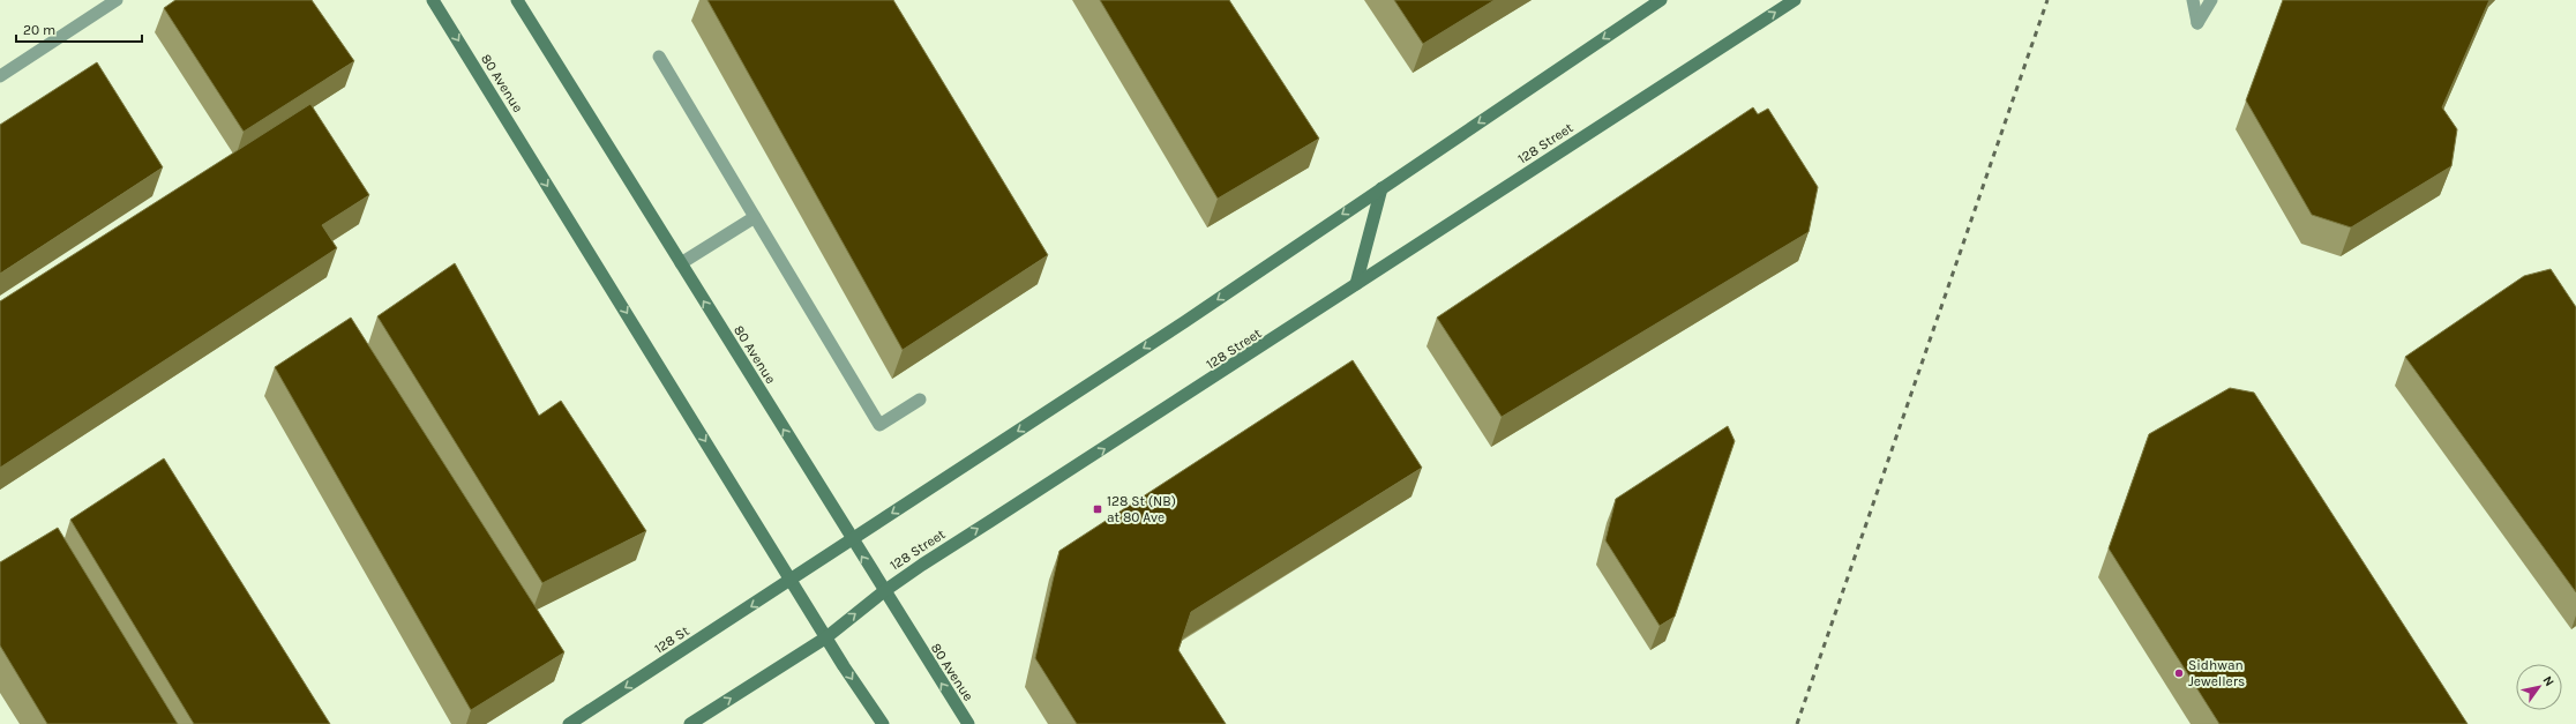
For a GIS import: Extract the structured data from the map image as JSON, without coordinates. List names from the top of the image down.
{
  "streets": {
    "main road": ["80 Avenue", "128 Street", "128 St"]
  },
  "crossings": [
    ["80 Avenue", "128 Street"],
    ["80 Avenue", "128 St"]
  ],
  "one_way": ["128 St"],
  "places": {
    "transit": ["128 St (NB) at 80 Ave"],
    "other": ["Sidhwan Jewellers"]
  },
  "scale_bar": "20 m",
  "north": "top right"
}
